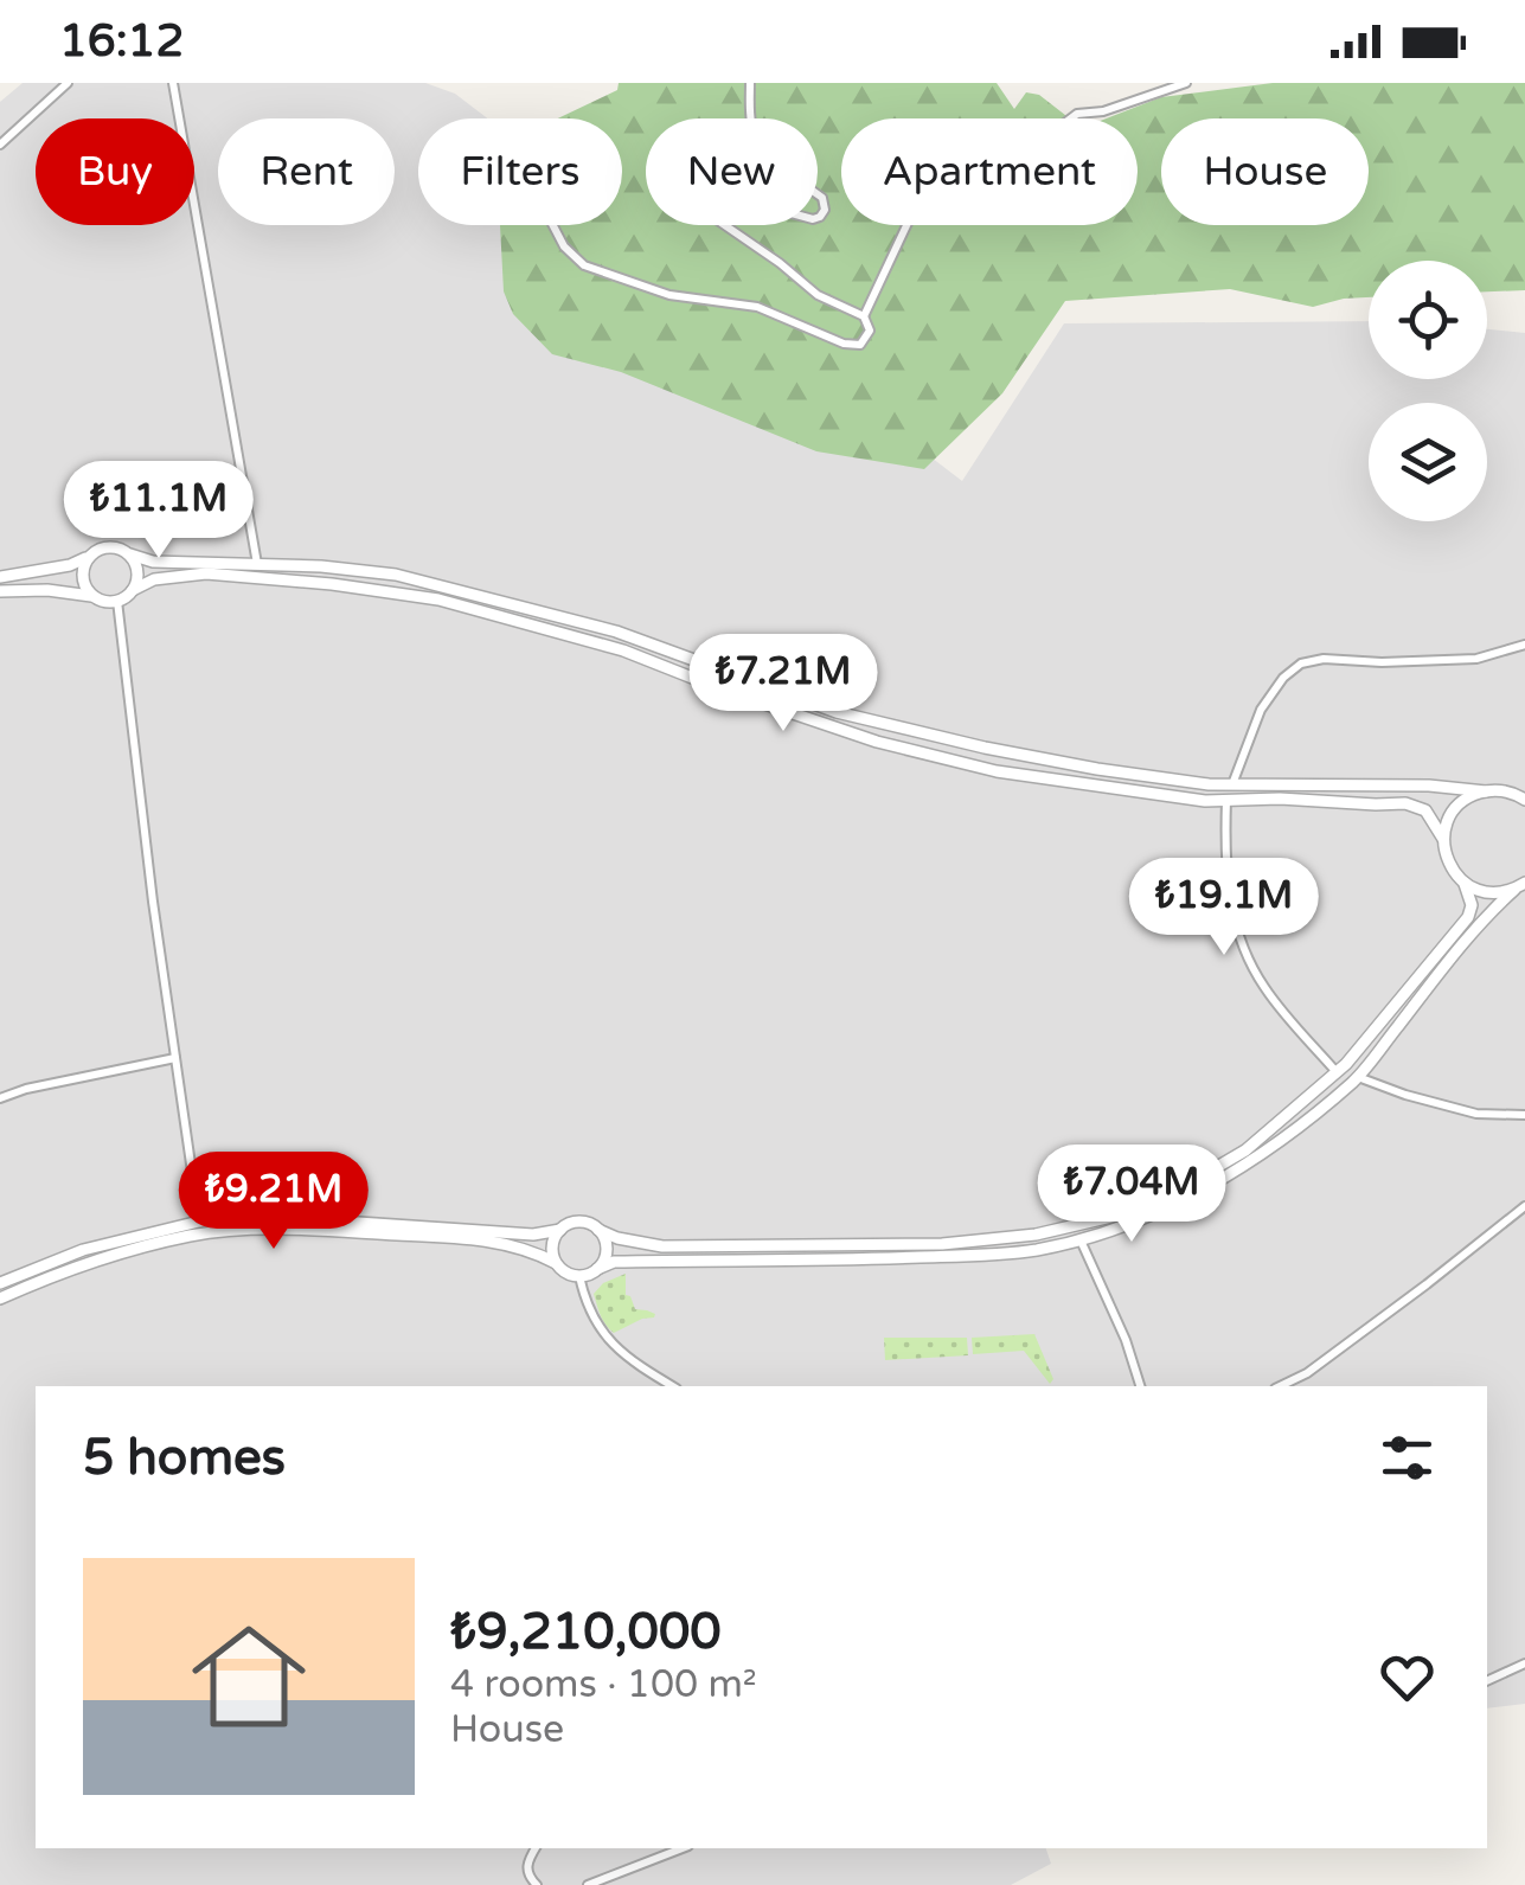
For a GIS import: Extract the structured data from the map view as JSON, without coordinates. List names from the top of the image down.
{
  "page": {
    "status": "16:12",
    "chip": [
      "Buy",
      "Rent",
      "Filters",
      "New",
      "Apartment",
      "House"
    ],
    "price": [
      "₺11.1M",
      "₺7.21M",
      "₺19.1M",
      "₺7.04M",
      "₺9.21M"
    ],
    "heading": "5 homes",
    "list": [
      {
        "name": "₺9,210,000",
        "note": "4 rooms · 100 m² · House"
      }
    ]
  }
}
